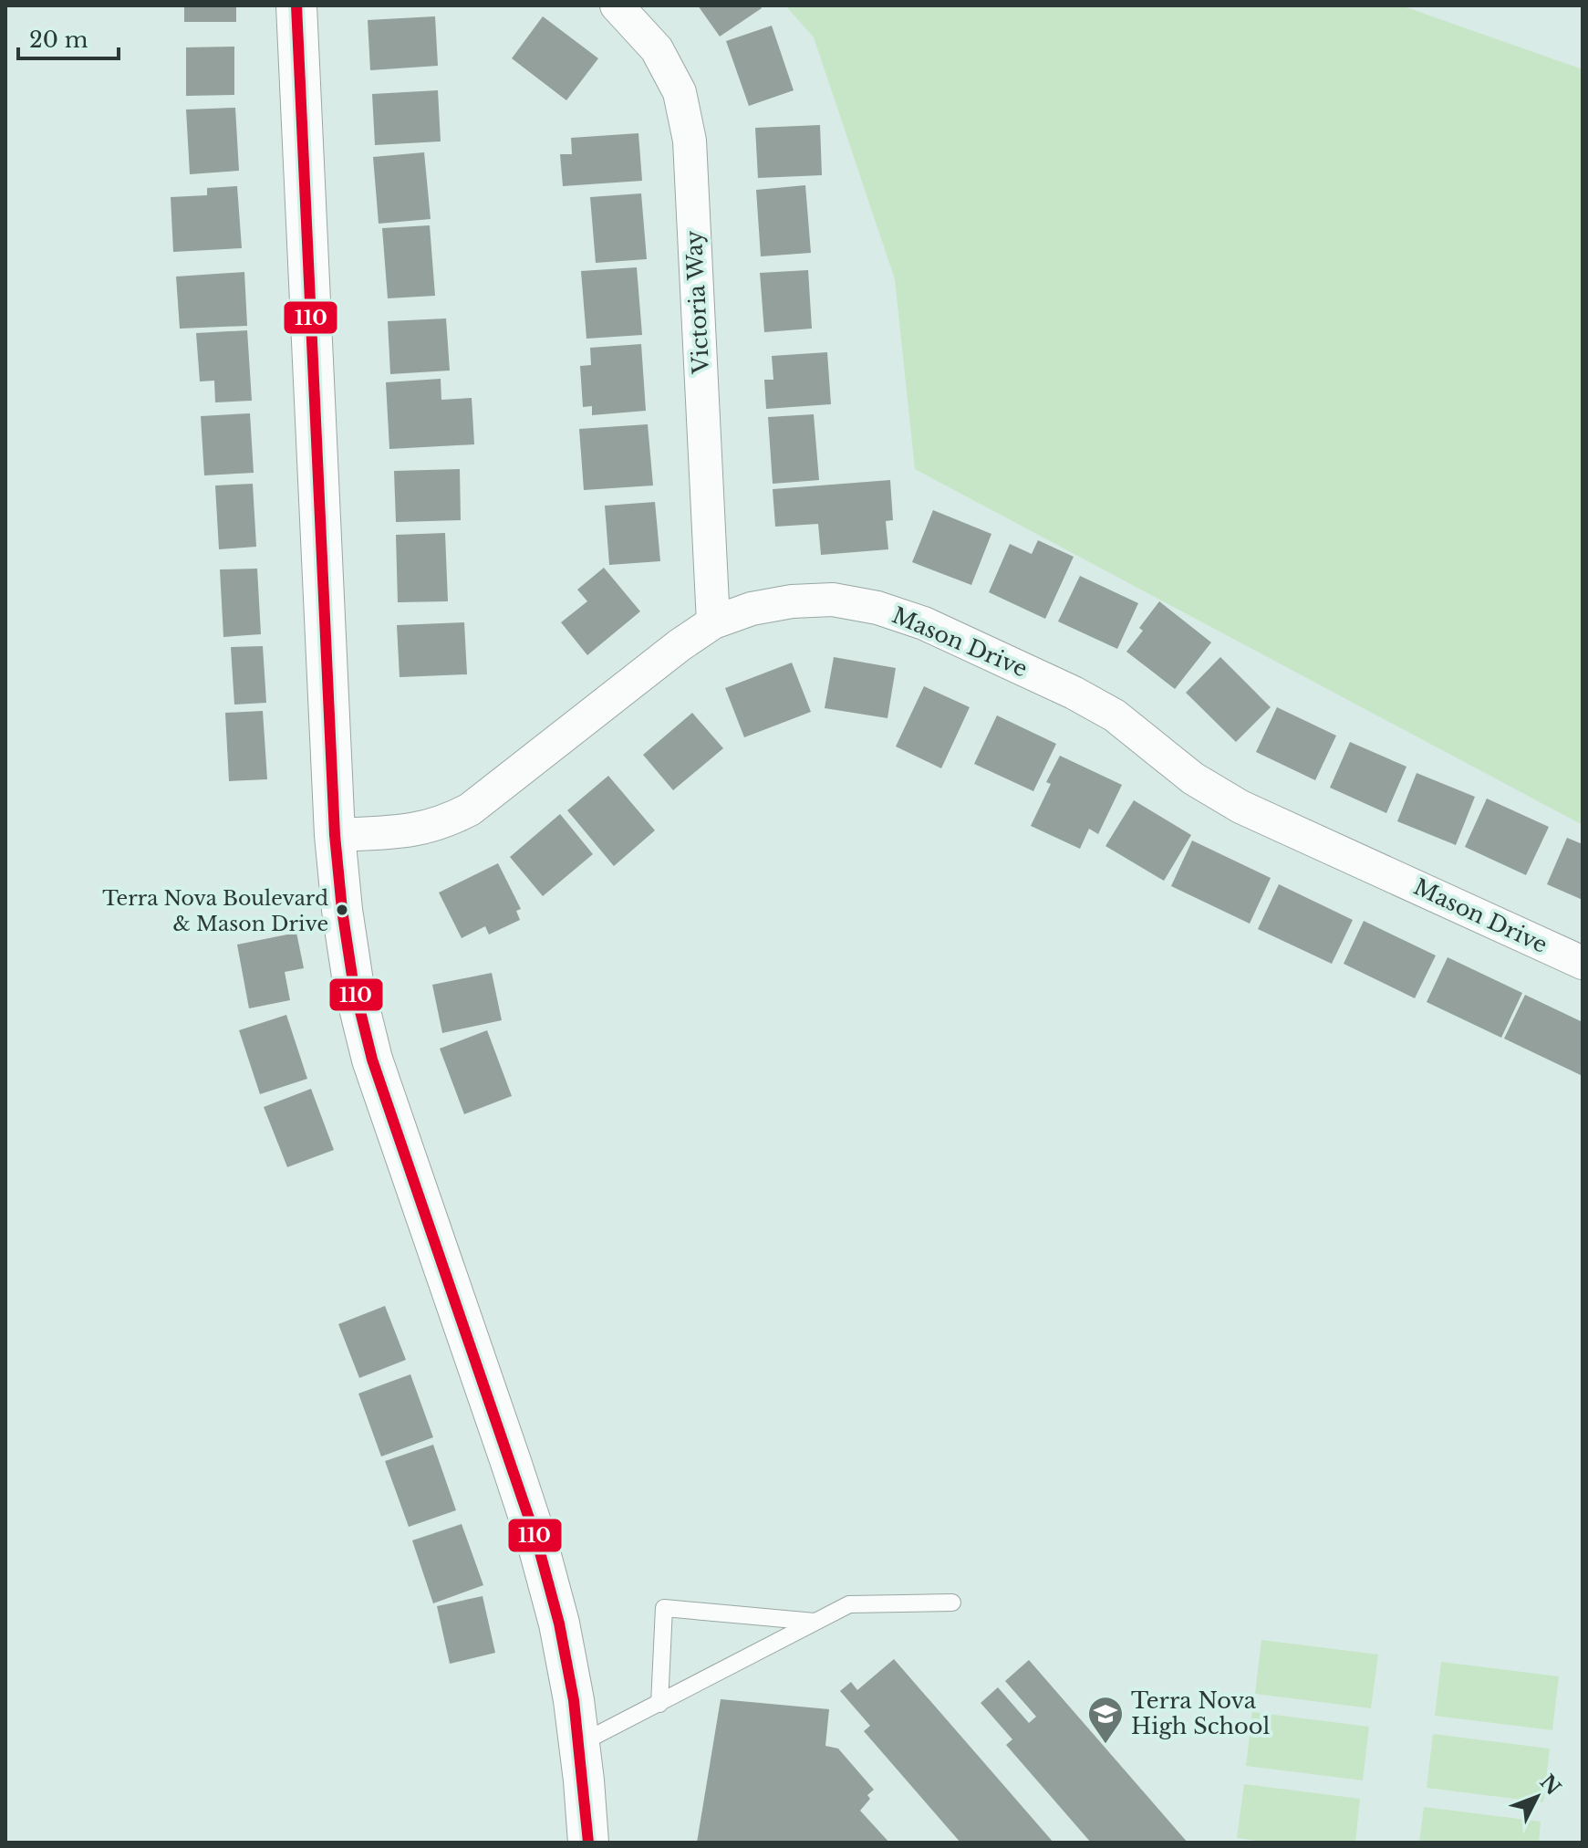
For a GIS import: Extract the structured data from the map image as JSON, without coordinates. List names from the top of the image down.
{
  "streets": {
    "street": ["Victoria Way", "Mason Drive"]
  },
  "crossings": [
    ["Victoria Way", "Mason Drive"]
  ],
  "places": {
    "other": ["Terra Nova Boulevard & Mason Drive"],
    "school or university": ["Terra Nova High School"]
  },
  "lines": ["transit line 110"],
  "scale_bar": "20 m",
  "north": "top right"
}
